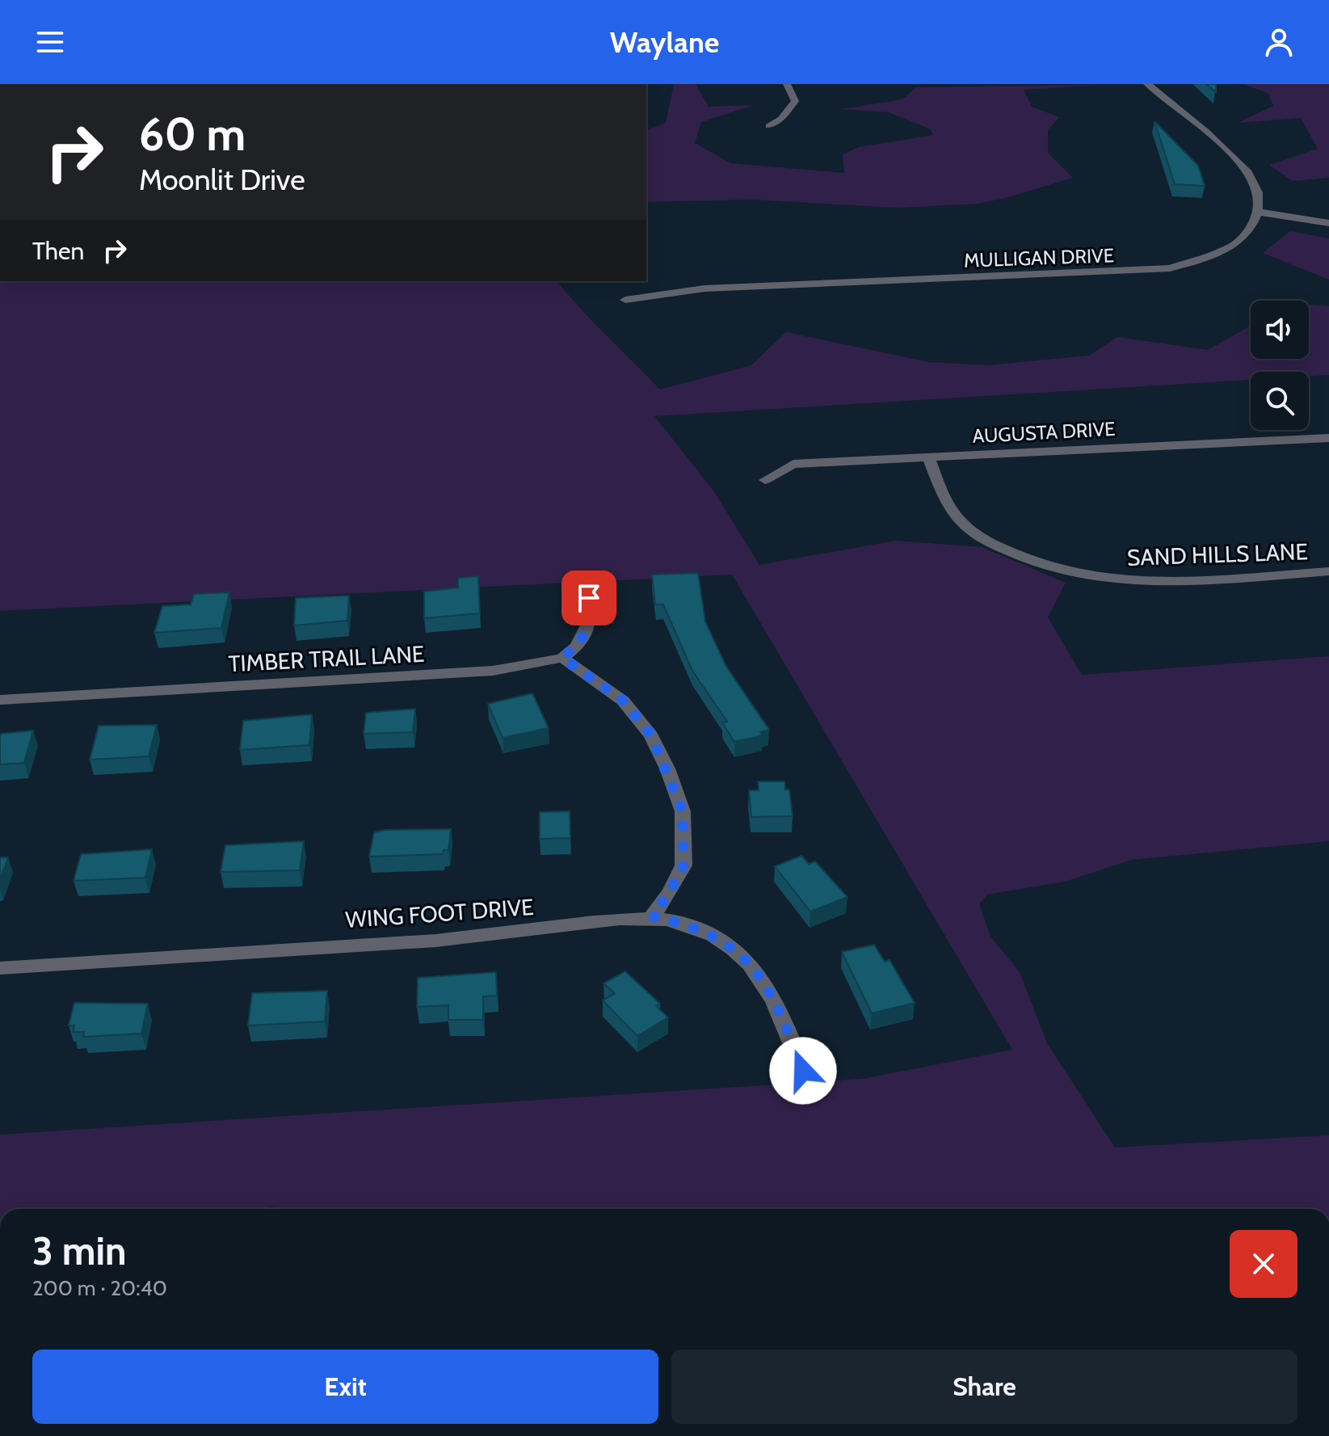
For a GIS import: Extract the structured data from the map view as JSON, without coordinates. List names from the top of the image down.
{
  "streets": {
    "street": [
      "MULLIGAN DRIVE",
      "AUGUSTA DRIVE",
      "SAND HILLS LANE",
      "TIMBER TRAIL LANE",
      "WING FOOT DRIVE"
    ]
  },
  "crossings": [
    ["AUGUSTA DRIVE", "SAND HILLS LANE"]
  ],
  "page": {
    "header": "Waylane",
    "turn": ["60 m", "Moonlit Drive"],
    "then": "Then",
    "heading": ["3 min", "200 m · 20:40"],
    "buttons": ["Exit", "Share"]
  }
}
